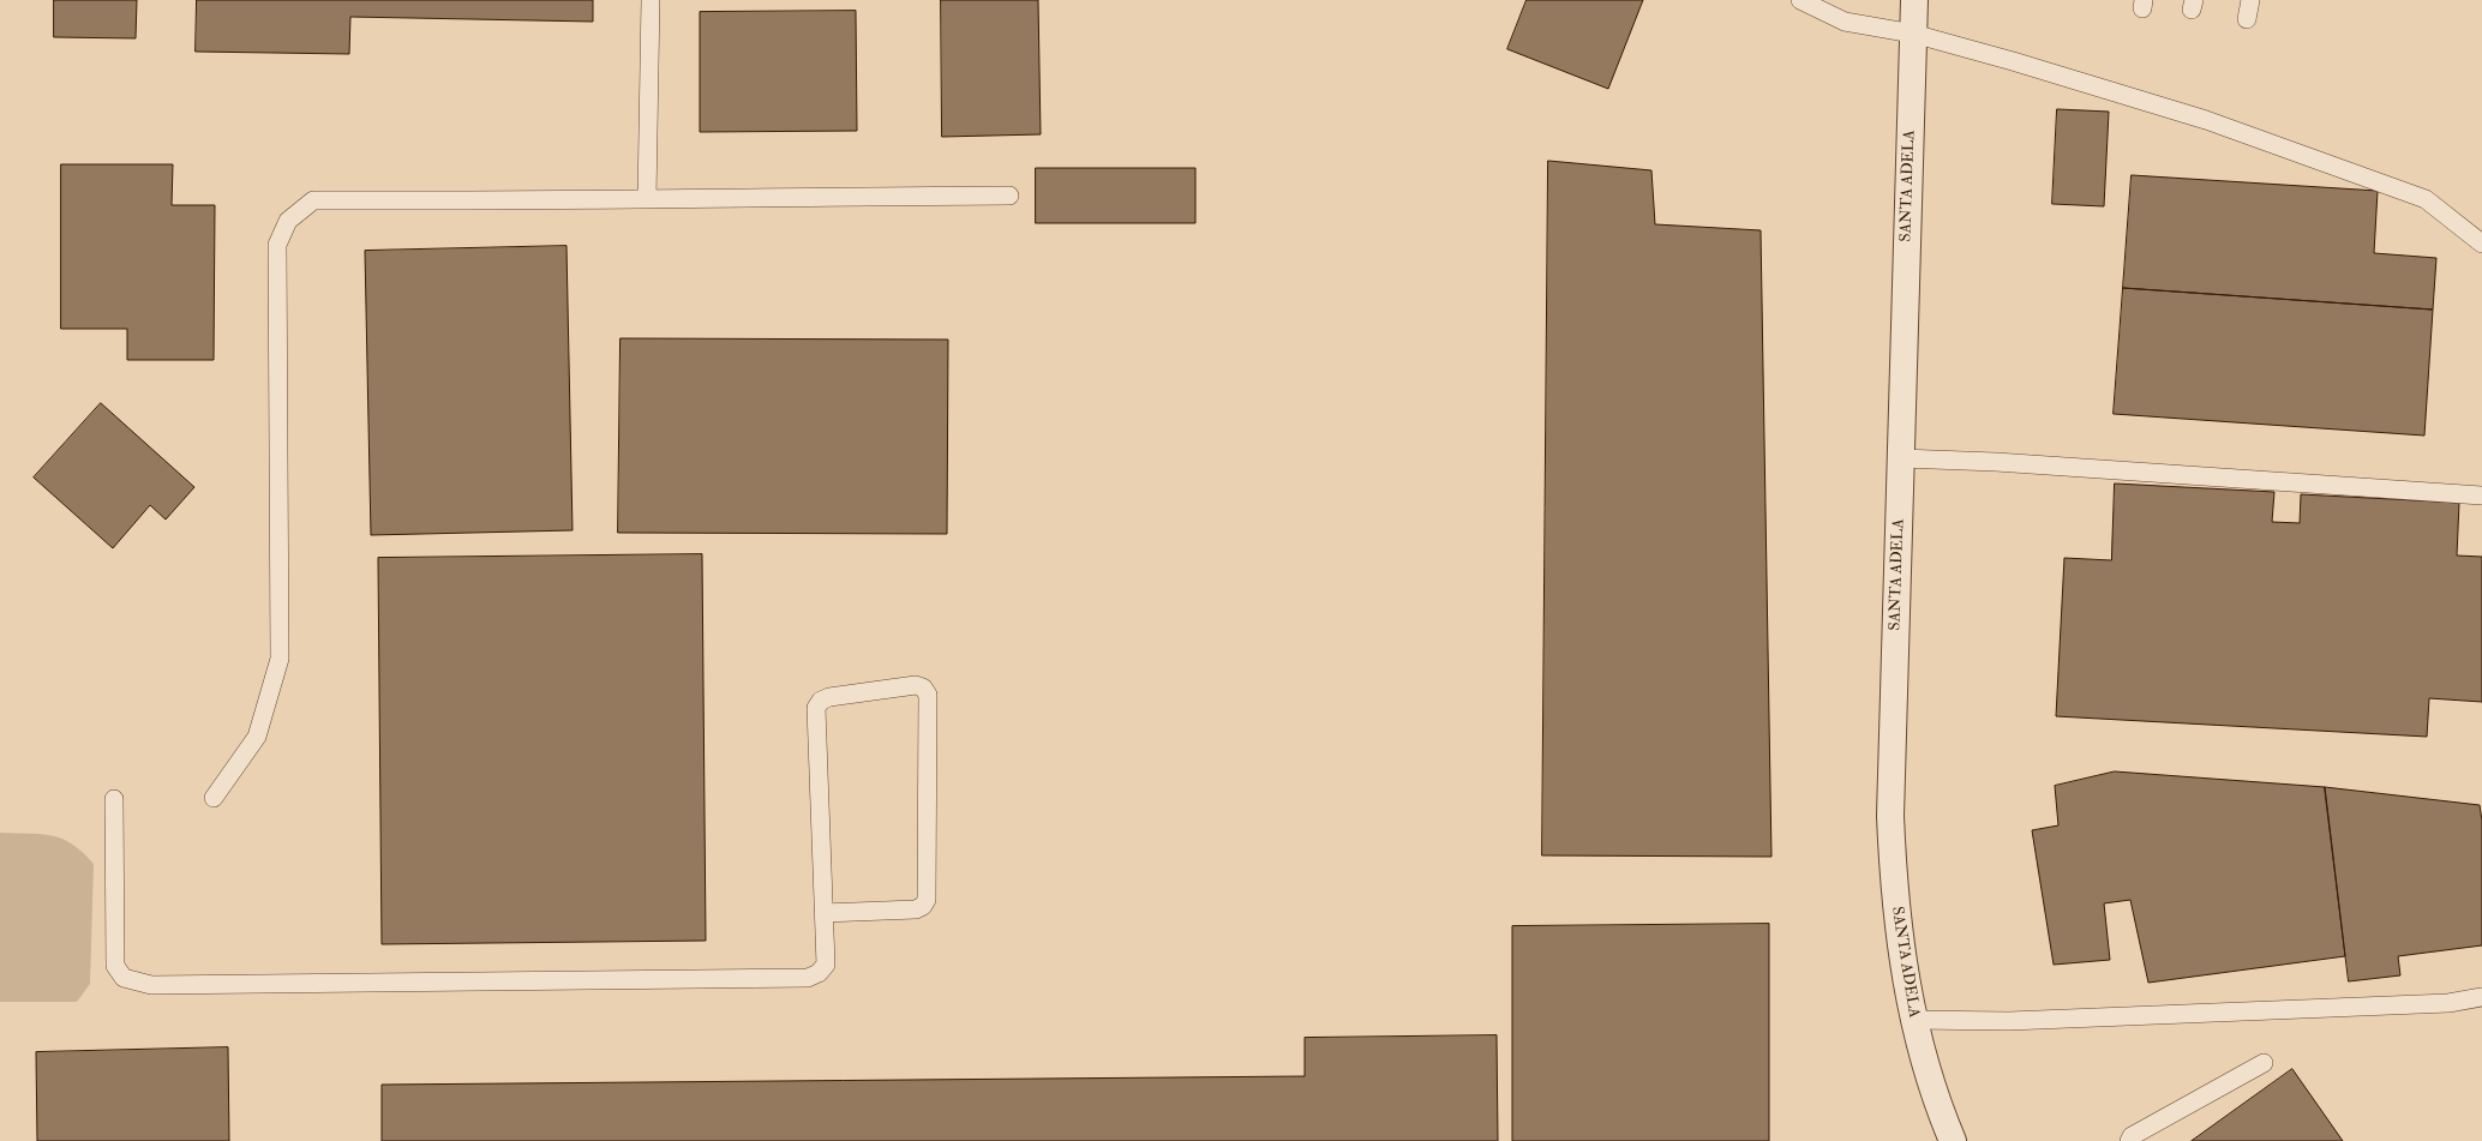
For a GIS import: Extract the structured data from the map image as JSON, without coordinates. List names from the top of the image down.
{
  "streets": {
    "street": ["SANTA ADELA"]
  }
}
